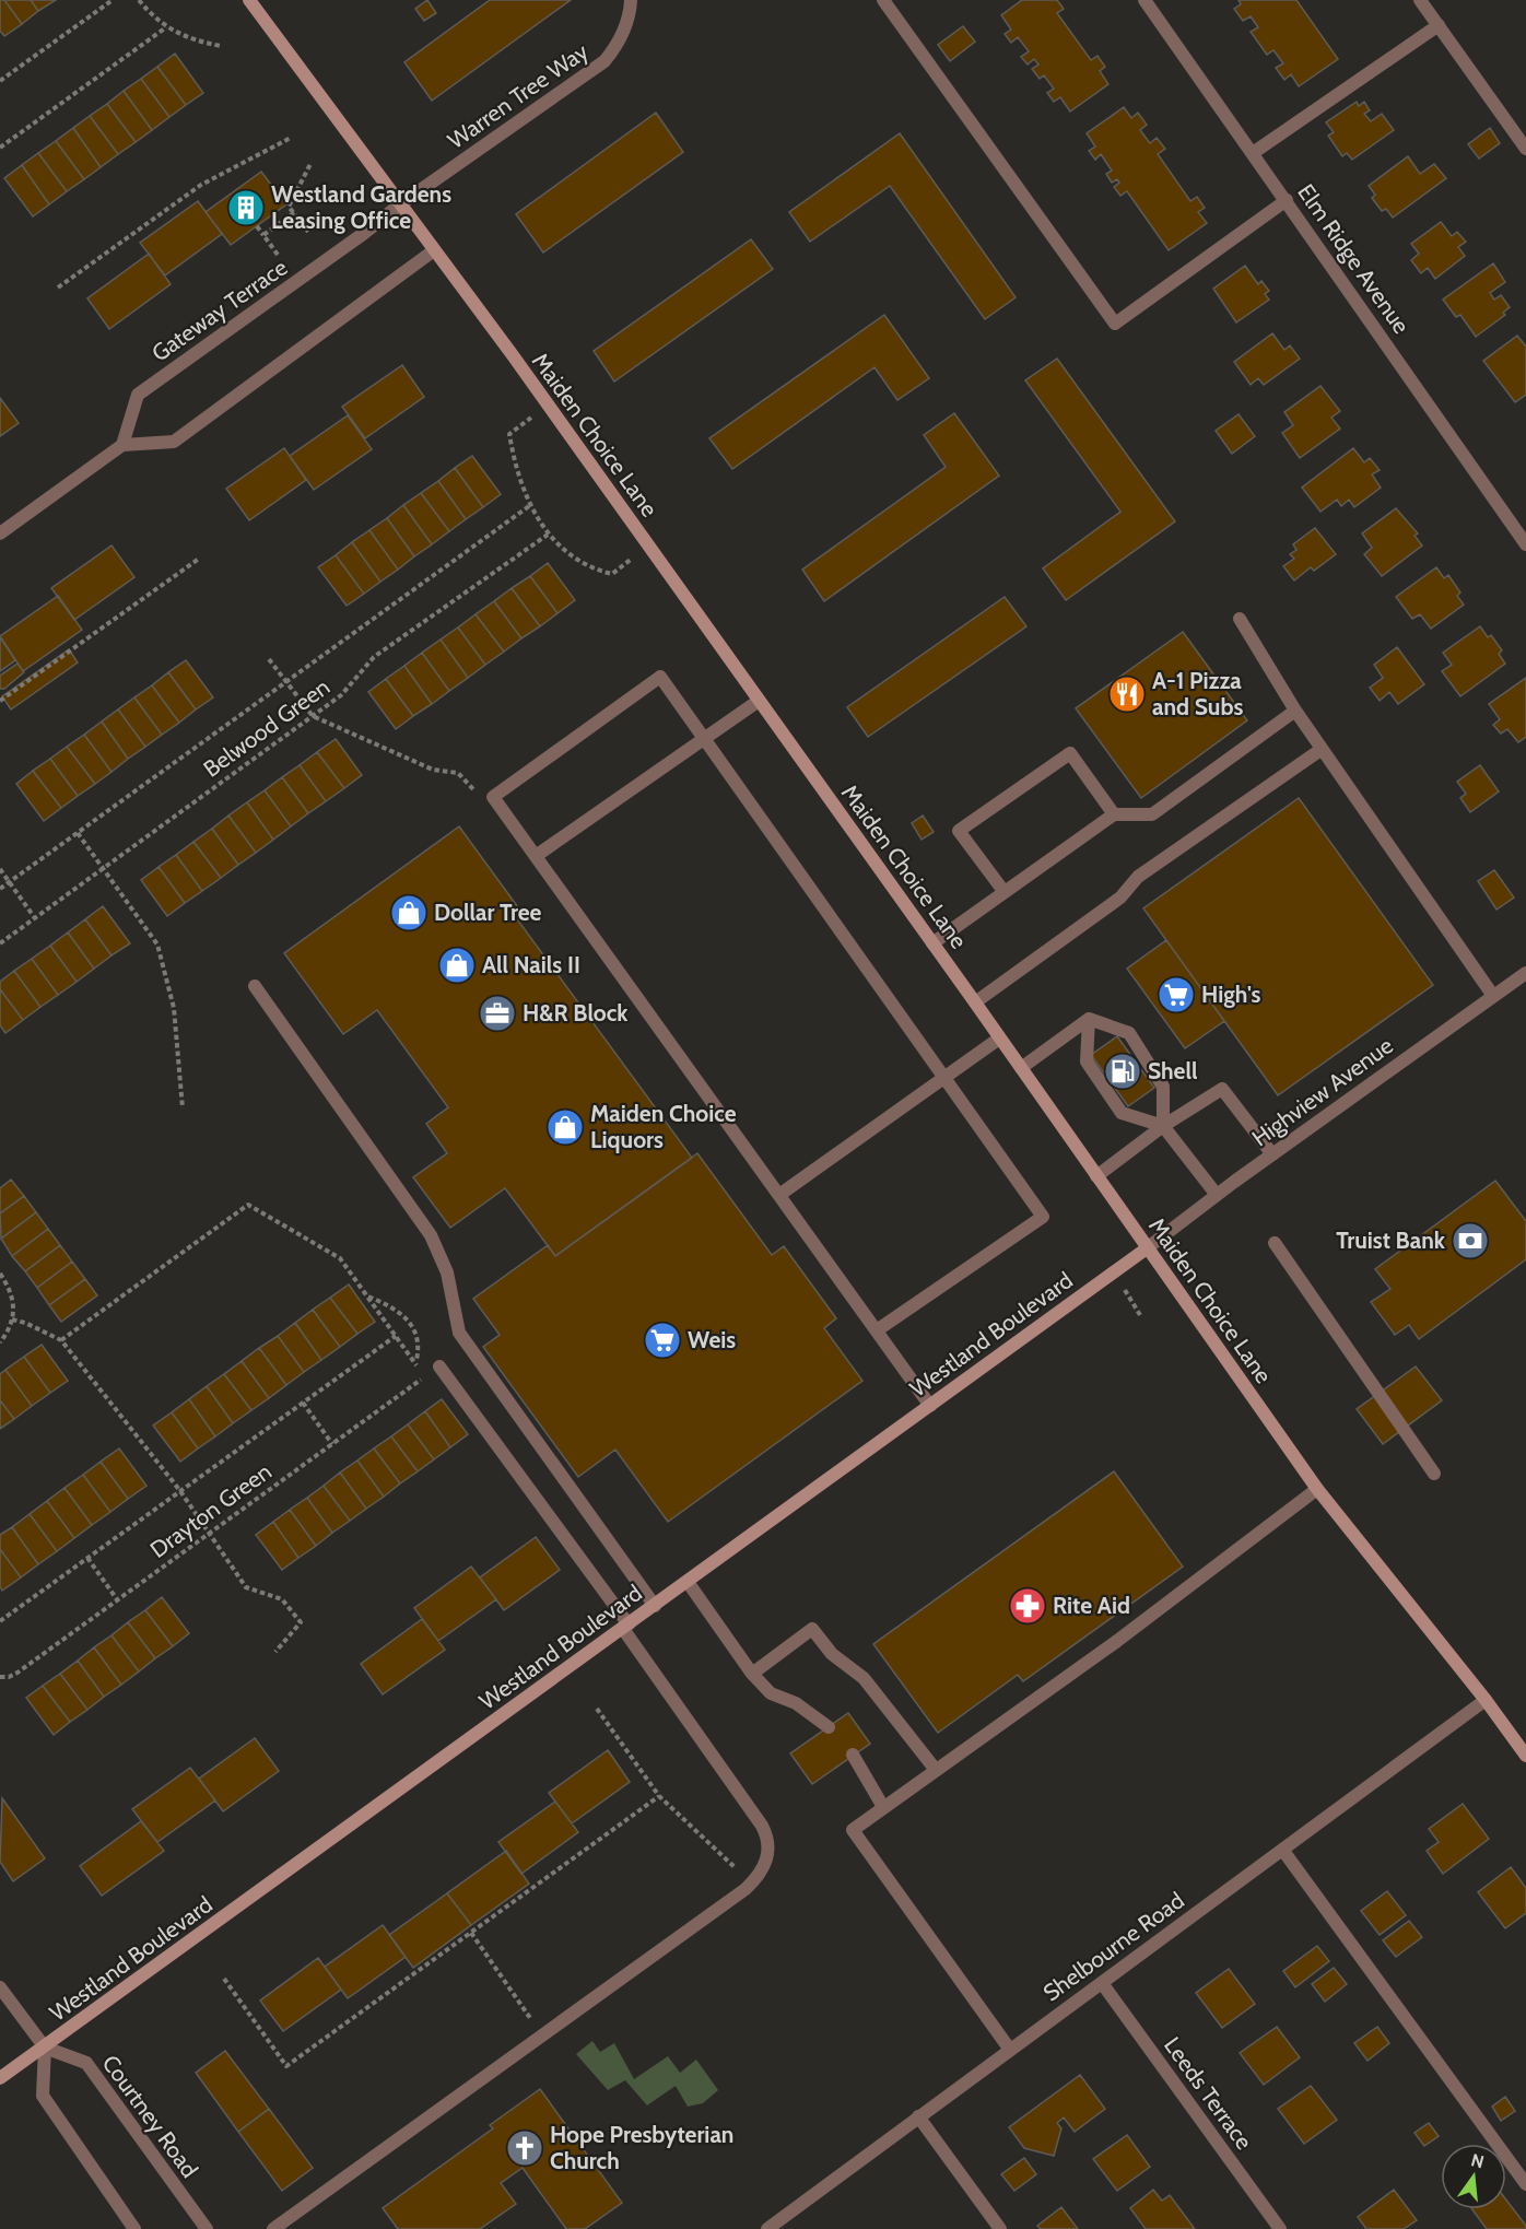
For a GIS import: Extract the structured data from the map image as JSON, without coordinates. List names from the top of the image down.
{
  "streets": {
    "street": [
      "Warren Tree Way",
      "Elm Ridge Avenue",
      "Gateway Terrace",
      "Maiden Choice Lane",
      "Highview Avenue",
      "Westland Boulevard",
      "Shelbourne Road",
      "Leeds Terrace",
      "Courtney Road"
    ],
    "path": ["Belwood Green", "Drayton Green"]
  },
  "crossings": [
    ["Warren Tree Way", "Gateway Terrace"],
    ["Warren Tree Way", "Maiden Choice Lane"],
    ["Gateway Terrace", "Maiden Choice Lane"],
    ["Maiden Choice Lane", "Highview Avenue"],
    ["Maiden Choice Lane", "Westland Boulevard"],
    ["Maiden Choice Lane", "Shelbourne Road"],
    ["Highview Avenue", "Westland Boulevard"],
    ["Westland Boulevard", "Courtney Road"],
    ["Shelbourne Road", "Leeds Terrace"]
  ],
  "places": {
    "building": ["Westland Gardens Leasing Office"],
    "restaurant": ["A-1 Pizza and Subs"],
    "shop": ["Dollar Tree", "All Nails II", "Maiden Choice Liquors"],
    "supermarket": ["High's", "Weis"],
    "office": ["H&R Block"],
    "fuel station": ["Shell"],
    "bank": ["Truist Bank"],
    "pharmacy": ["Rite Aid"],
    "church": ["Hope Presbyterian Church"]
  },
  "north": "top"
}
